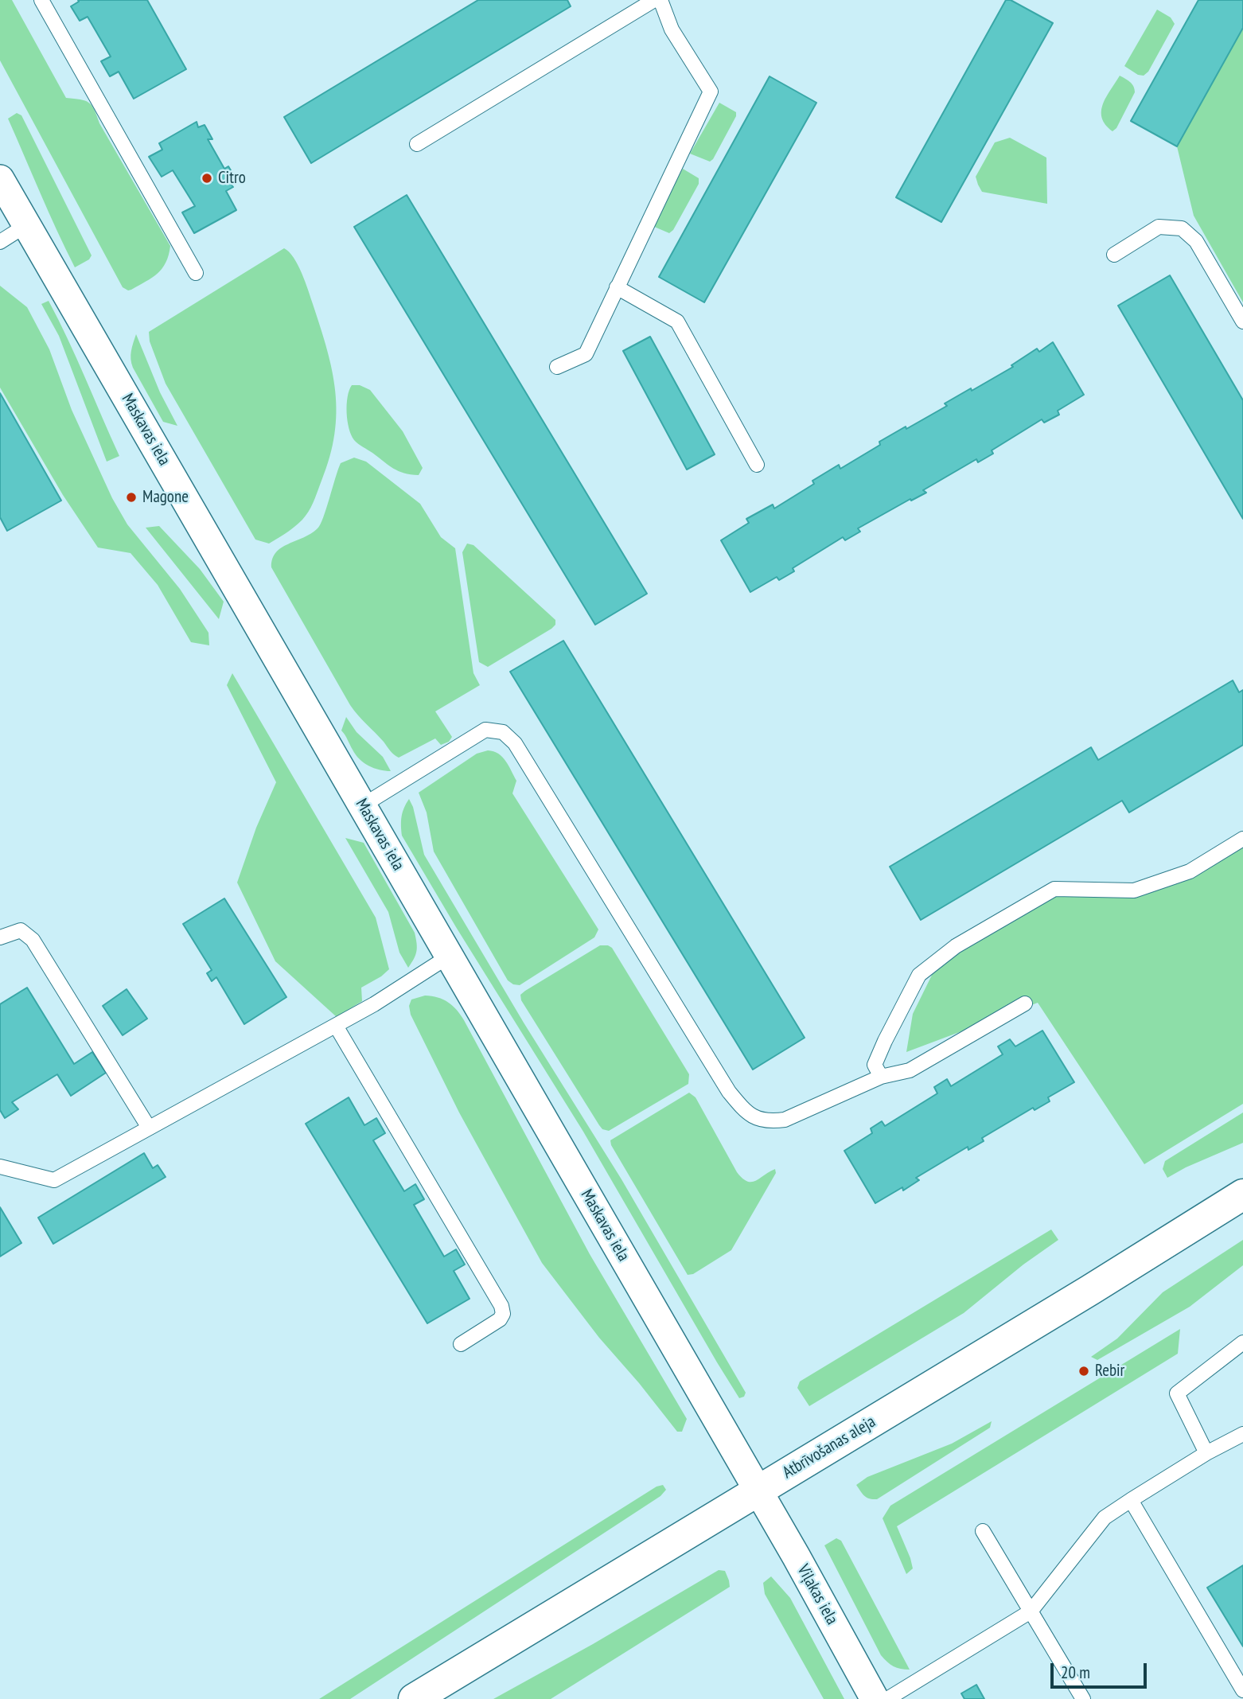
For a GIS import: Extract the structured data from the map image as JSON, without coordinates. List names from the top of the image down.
{
  "streets": {
    "main road": ["Atbrīvošanas aleja"],
    "street": ["Maskavas iela", "Viļakas iela"]
  },
  "crossings": [
    ["Maskavas iela", "Atbrīvošanas aleja"],
    ["Maskavas iela", "Viļakas iela"],
    ["Atbrīvošanas aleja", "Viļakas iela"]
  ],
  "places": ["Citro", "Magone", "Rebir"],
  "scale_bar": "20 m"
}
